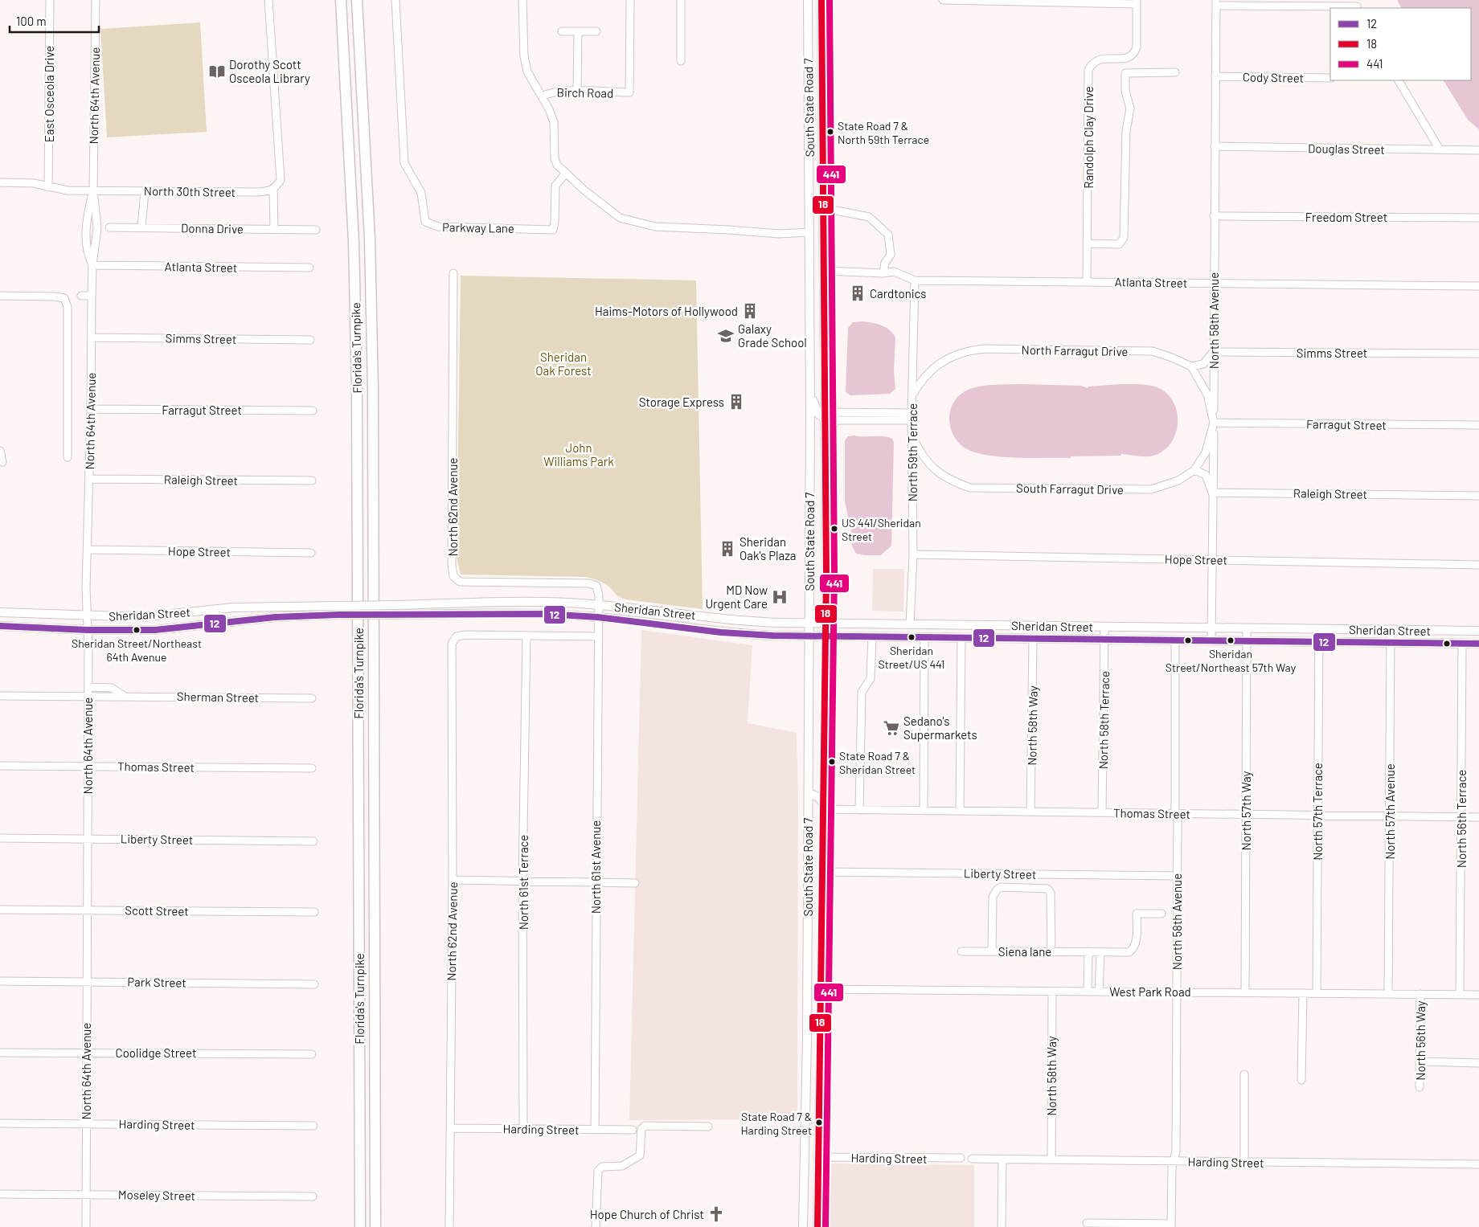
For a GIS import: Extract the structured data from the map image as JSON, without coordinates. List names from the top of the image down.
{
  "streets": {
    "highway": ["Florida's Turnpike"],
    "main road": ["South State Road 7", "Sheridan Street"],
    "street": [
      "Cody Street",
      "Birch Road",
      "East Osceola Drive",
      "North 64th Avenue",
      "Randolph Clay Drive",
      "Douglas Street",
      "North 30th Street",
      "Freedom Street",
      "Parkway Lane",
      "Donna Drive",
      "Atlanta Street",
      "North 58th Avenue",
      "Simms Street",
      "North Farragut Drive",
      "Farragut Street",
      "North 59th Terrace",
      "Raleigh Street",
      "South Farragut Drive",
      "North 62nd Avenue",
      "Hope Street",
      "Sherman Street",
      "North 58th Terrace",
      "North 58th Way",
      "Thomas Street",
      "North 57th Way",
      "North 57th Terrace",
      "North 57th Avenue",
      "North 56th Terrace",
      "Liberty Street",
      "North 61st Avenue",
      "North 61st Terrace",
      "Scott Street",
      "Siena lane",
      "Park Street",
      "West Park Road",
      "North 56th Way",
      "Coolidge Street",
      "Harding Street",
      "Moseley Street"
    ]
  },
  "crossings": [
    ["Cody Street", "North 58th Avenue"],
    ["East Osceola Drive", "North 30th Street"],
    ["North 64th Avenue", "North 30th Street"],
    ["North 64th Avenue", "Atlanta Street"],
    ["North 64th Avenue", "Simms Street"],
    ["North 64th Avenue", "Farragut Street"],
    ["North 64th Avenue", "Raleigh Street"],
    ["North 64th Avenue", "Hope Street"],
    ["North 64th Avenue", "Sheridan Street"],
    ["North 64th Avenue", "Sherman Street"],
    ["North 64th Avenue", "Thomas Street"],
    ["North 64th Avenue", "Liberty Street"],
    ["North 64th Avenue", "Scott Street"],
    ["North 64th Avenue", "Park Street"],
    ["North 64th Avenue", "Coolidge Street"],
    ["North 64th Avenue", "Harding Street"],
    ["North 64th Avenue", "Moseley Street"],
    ["South State Road 7", "Atlanta Street"],
    ["South State Road 7", "Sheridan Street"],
    ["South State Road 7", "Thomas Street"],
    ["South State Road 7", "Liberty Street"],
    ["South State Road 7", "West Park Road"],
    ["South State Road 7", "Harding Street"],
    ["Randolph Clay Drive", "Atlanta Street"],
    ["Douglas Street", "North 58th Avenue"],
    ["Freedom Street", "North 58th Avenue"],
    ["Atlanta Street", "North 58th Avenue"],
    ["Atlanta Street", "North 59th Terrace"],
    ["North 58th Avenue", "Simms Street"],
    ["North 58th Avenue", "Farragut Street"],
    ["North 58th Avenue", "Raleigh Street"],
    ["North 58th Avenue", "South Farragut Drive"],
    ["North 58th Avenue", "Hope Street"],
    ["North 58th Avenue", "Sheridan Street"],
    ["North 58th Avenue", "Thomas Street"],
    ["North 58th Avenue", "Liberty Street"],
    ["North 58th Avenue", "West Park Road"],
    ["North 58th Avenue", "Harding Street"],
    ["North Farragut Drive", "North 59th Terrace"],
    ["Farragut Street", "South Farragut Drive"],
    ["North 59th Terrace", "South Farragut Drive"],
    ["North 59th Terrace", "Hope Street"],
    ["North 59th Terrace", "Sheridan Street"],
    ["North 62nd Avenue", "Sheridan Street"],
    ["North 62nd Avenue", "North 61st Avenue"],
    ["North 62nd Avenue", "North 61st Terrace"],
    ["North 62nd Avenue", "Harding Street"],
    ["Sheridan Street", "North 58th Terrace"],
    ["Sheridan Street", "North 58th Way"],
    ["Sheridan Street", "North 57th Way"],
    ["Sheridan Street", "North 57th Terrace"],
    ["Sheridan Street", "North 57th Avenue"],
    ["Sheridan Street", "North 56th Terrace"],
    ["Sheridan Street", "North 61st Avenue"],
    ["North 58th Terrace", "Thomas Street"],
    ["North 58th Way", "Thomas Street"],
    ["North 58th Way", "West Park Road"],
    ["North 58th Way", "Harding Street"],
    ["Thomas Street", "North 57th Way"],
    ["Thomas Street", "North 57th Terrace"],
    ["Thomas Street", "North 57th Avenue"],
    ["Thomas Street", "North 56th Terrace"],
    ["North 57th Way", "West Park Road"],
    ["North 57th Terrace", "West Park Road"],
    ["North 57th Avenue", "West Park Road"],
    ["North 56th Terrace", "West Park Road"],
    ["North 61st Avenue", "Harding Street"],
    ["North 61st Terrace", "Harding Street"],
    ["West Park Road", "North 56th Way"]
  ],
  "parks": ["Sheridan Oak Forest", "John Williams Park"],
  "places": {
    "library": ["Dorothy Scott Osceola Library"],
    "other": [
      "State Road 7 & North 59th Terrace",
      "US 441/Sheridan Street",
      "Sheridan Street/Northeast 64th Avenue",
      "Sheridan Street/US 441",
      "Sheridan Street/Northeast 57th Way",
      "State Road 7 & Sheridan Street",
      "State Road 7 & Harding Street"
    ],
    "building": [
      "Cardtonics",
      "Haims-Motors of Hollywood",
      "Storage Express",
      "Sheridan Oak's Plaza"
    ],
    "school or university": ["Galaxy Grade School"],
    "hospital": ["MD Now Urgent Care"],
    "supermarket": ["Sedano's Supermarkets"],
    "church": ["Hope Church of Christ"]
  },
  "lines": ["transit line 18", "transit line 441", "transit line 12"],
  "legend": ["12", "18", "441"],
  "scale_bar": "100 m"
}
